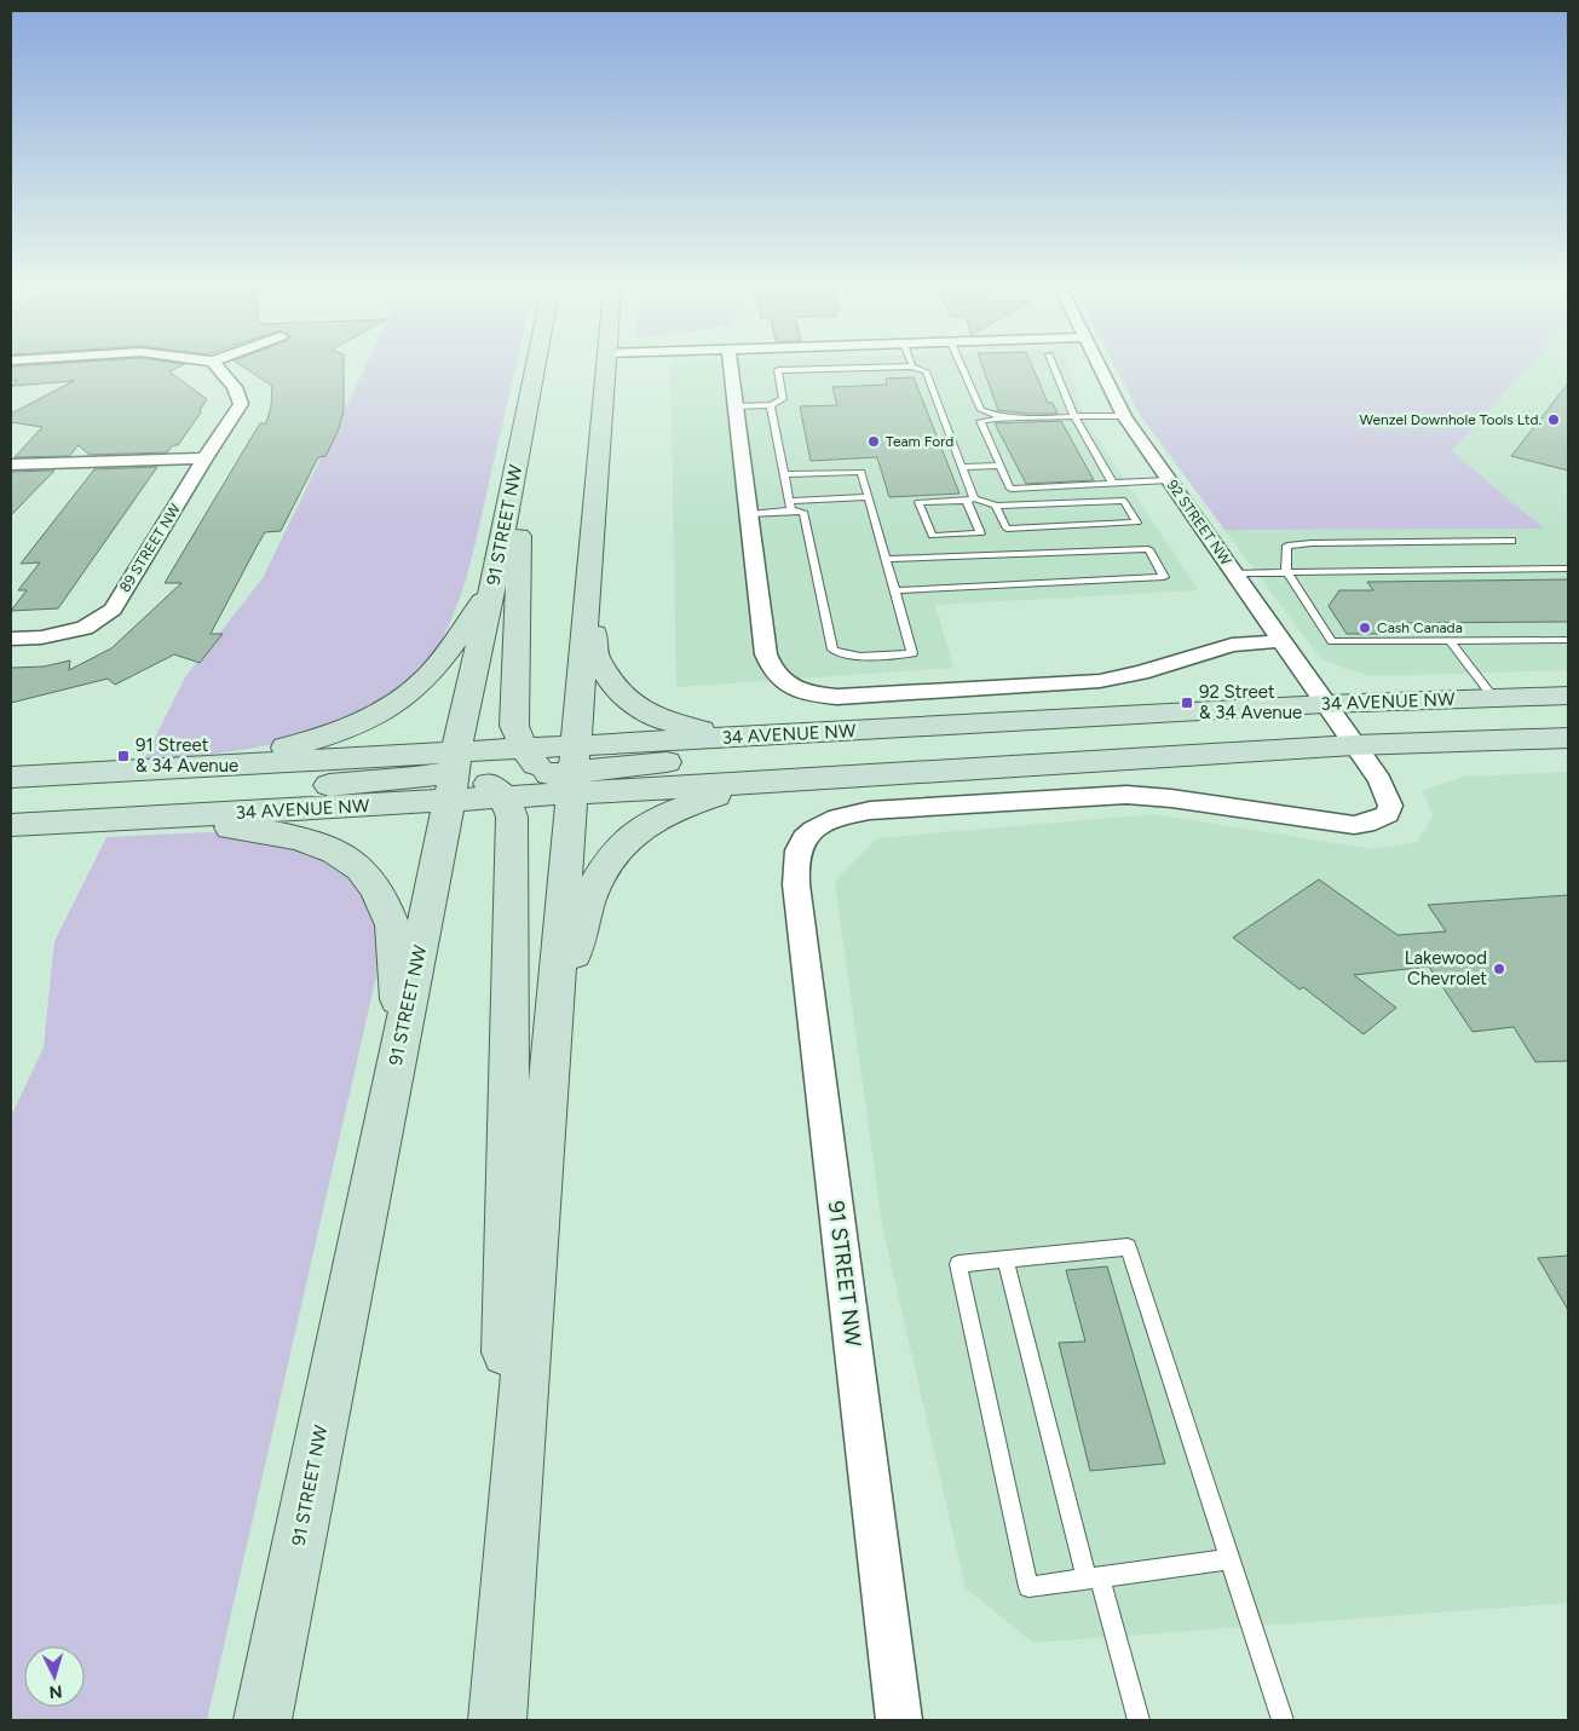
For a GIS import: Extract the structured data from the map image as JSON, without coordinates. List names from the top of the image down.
{
  "streets": {
    "main road": ["91 STREET NW", "34 AVENUE NW"],
    "street": ["92 STREET NW", "89 STREET NW"]
  },
  "crossings": [
    ["92 STREET NW", "91 STREET NW"],
    ["92 STREET NW", "34 AVENUE NW"],
    ["91 STREET NW", "34 AVENUE NW"]
  ],
  "places": {
    "other": [
      "Wenzel Downhole Tools Ltd.",
      "Team Ford",
      "Cash Canada",
      "Lakewood Chevrolet"
    ],
    "transit": ["92 Street & 34 Avenue", "91 Street & 34 Avenue"]
  },
  "north": "bottom"
}
